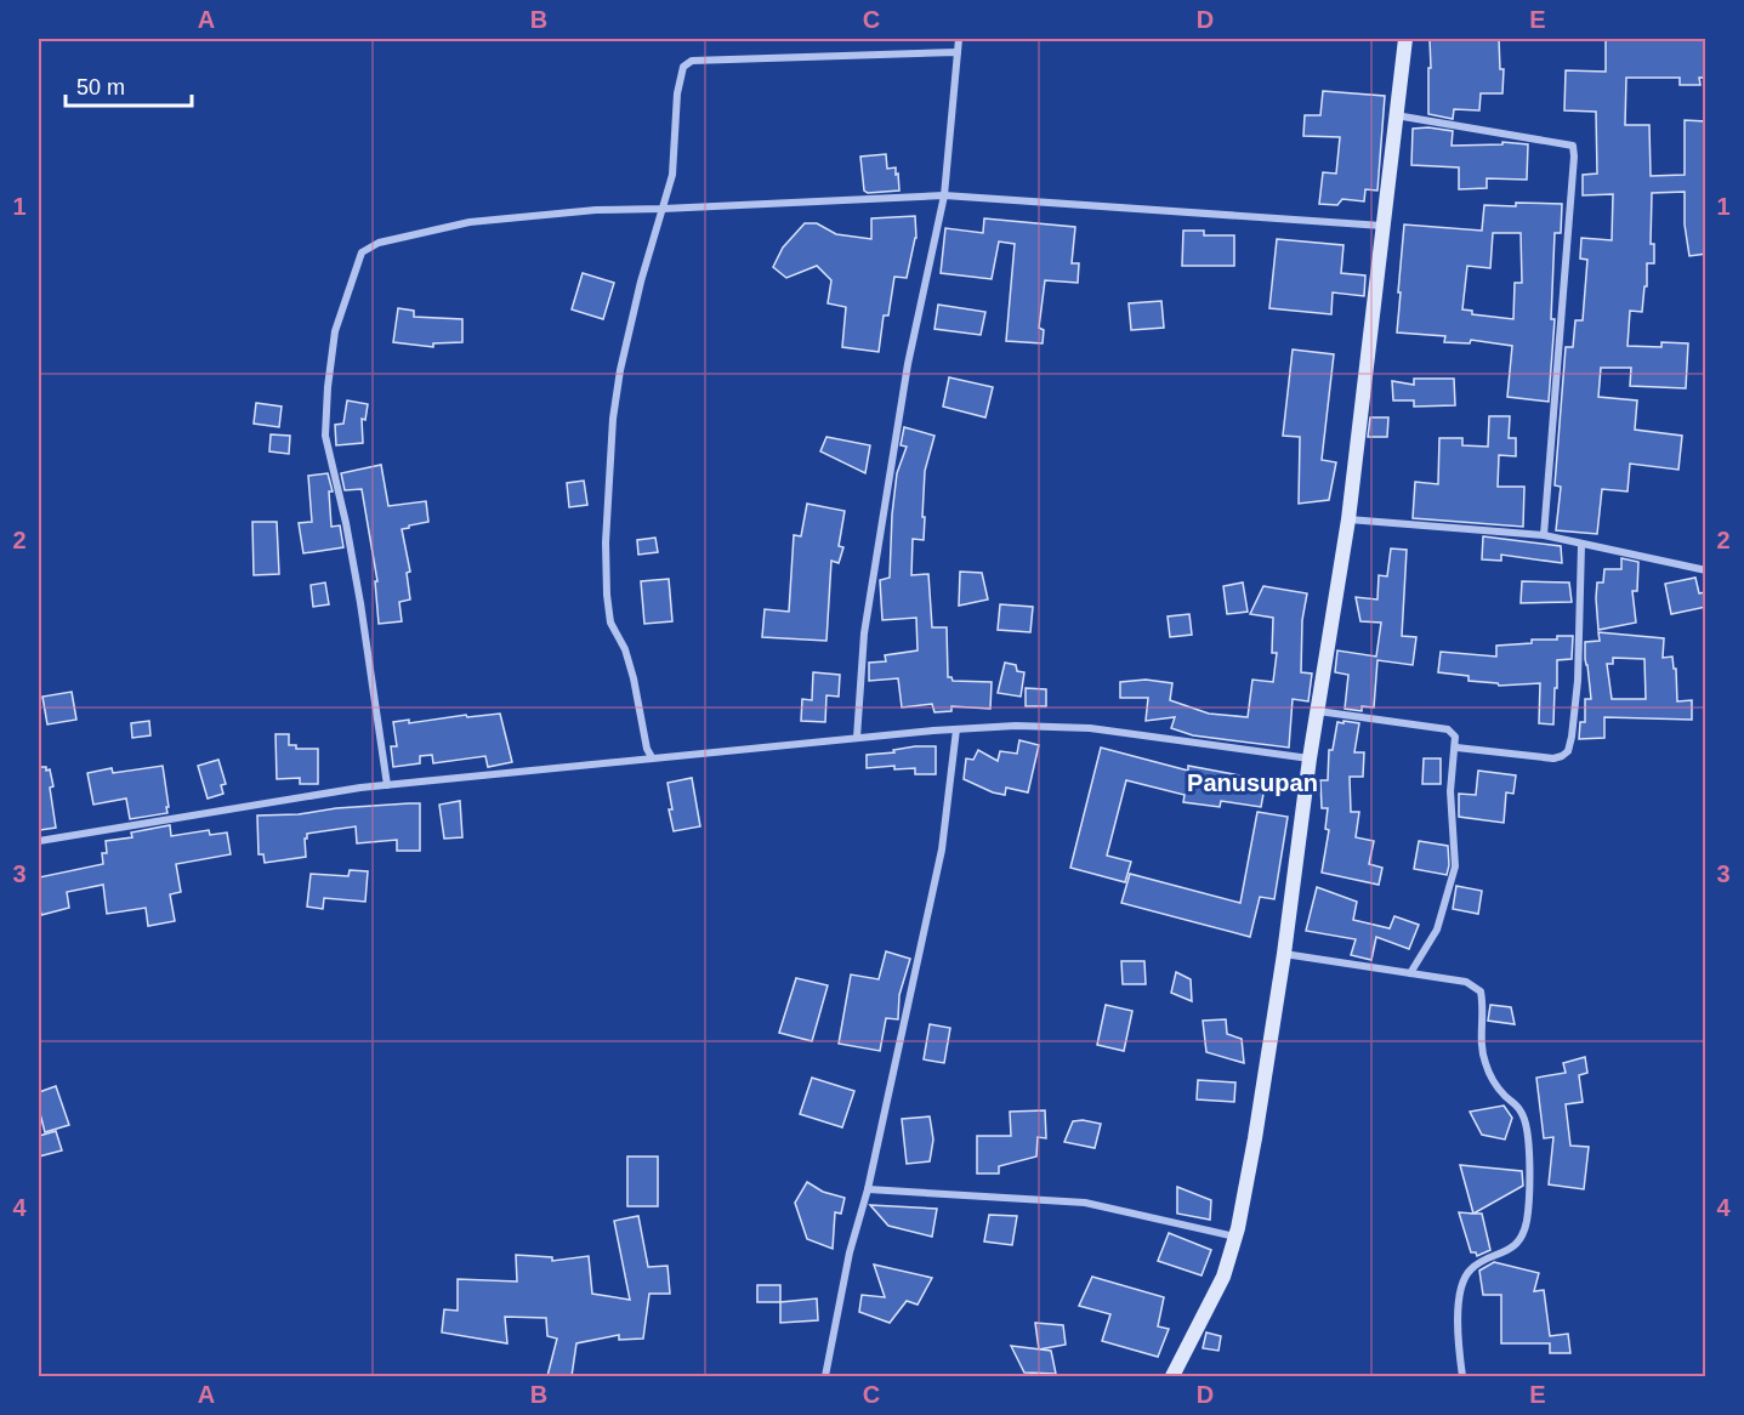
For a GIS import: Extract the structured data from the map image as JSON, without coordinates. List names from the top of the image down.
{
  "districts": ["Panusupan"],
  "scale_bar": "50 m",
  "grid": {
    "columns": [
      "A",
      "B",
      "C",
      "D",
      "E"
    ],
    "rows": [
      "1",
      "2",
      "3",
      "4"
    ]
  }
}
